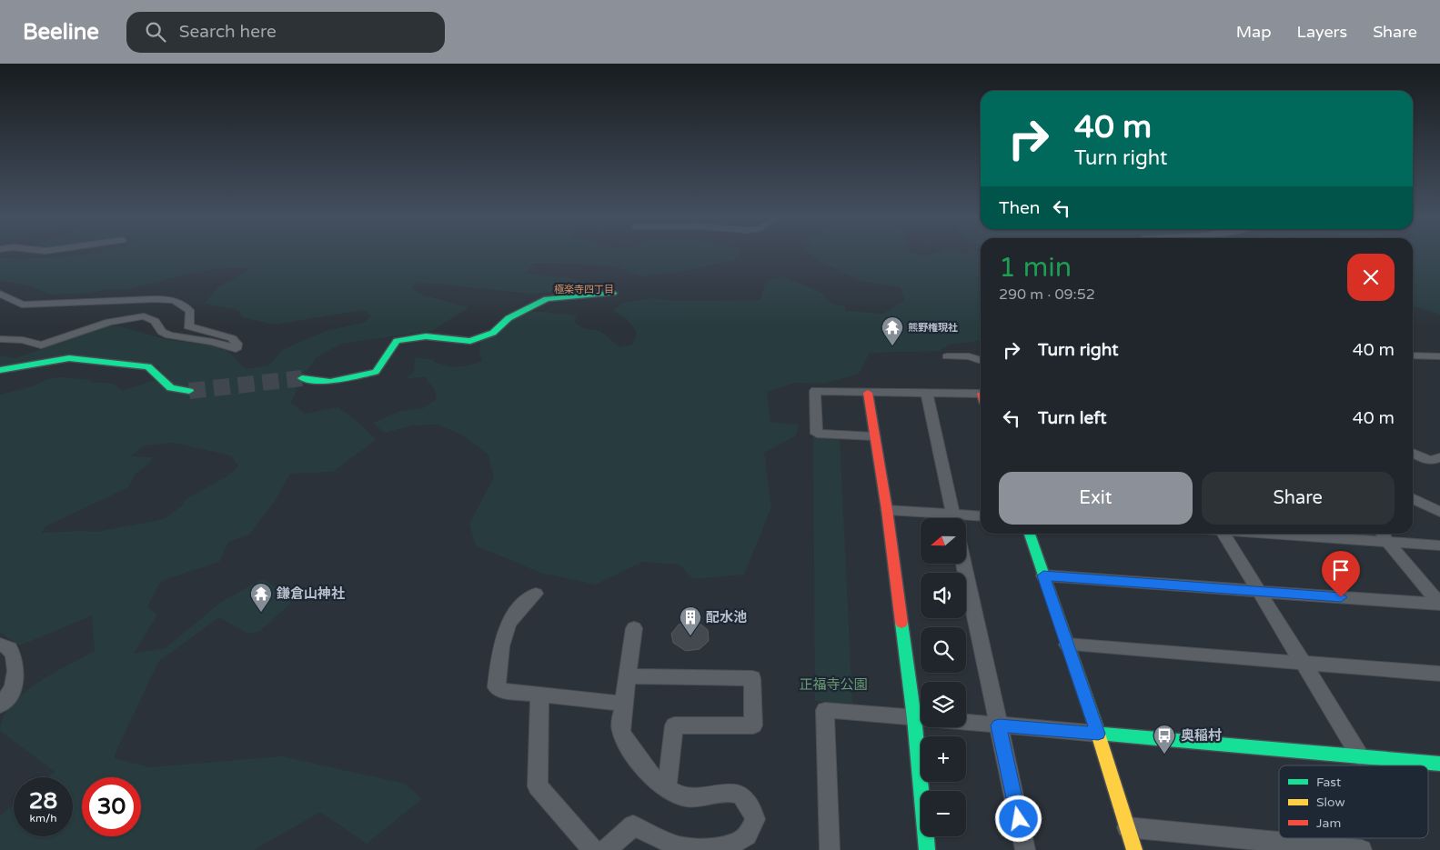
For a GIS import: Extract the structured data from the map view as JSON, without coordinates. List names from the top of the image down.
{
  "districts": ["極楽寺四丁目"],
  "parks": ["正福寺公園"],
  "places": {
    "temple": ["熊野権現社", "鎌倉山神社"],
    "building": ["配水池"],
    "bus stop": ["奥稲村"]
  },
  "legend": ["Fast", "Slow", "Jam"],
  "north": "left",
  "page": {
    "header": "Beeline",
    "search": "Search here",
    "nav": ["Map", "Layers", "Share"],
    "turn": ["40 m", "Turn right"],
    "then": "Then",
    "heading": ["1 min", "290 m · 09:52"],
    "list": [
      {
        "name": "Turn right",
        "value": "40 m"
      },
      {
        "name": "Turn left",
        "value": "40 m"
      }
    ],
    "buttons": ["Exit", "Share"],
    "map_buttons": ["+", "−"],
    "speed": "28 km/h",
    "limit": "30"
  }
}
